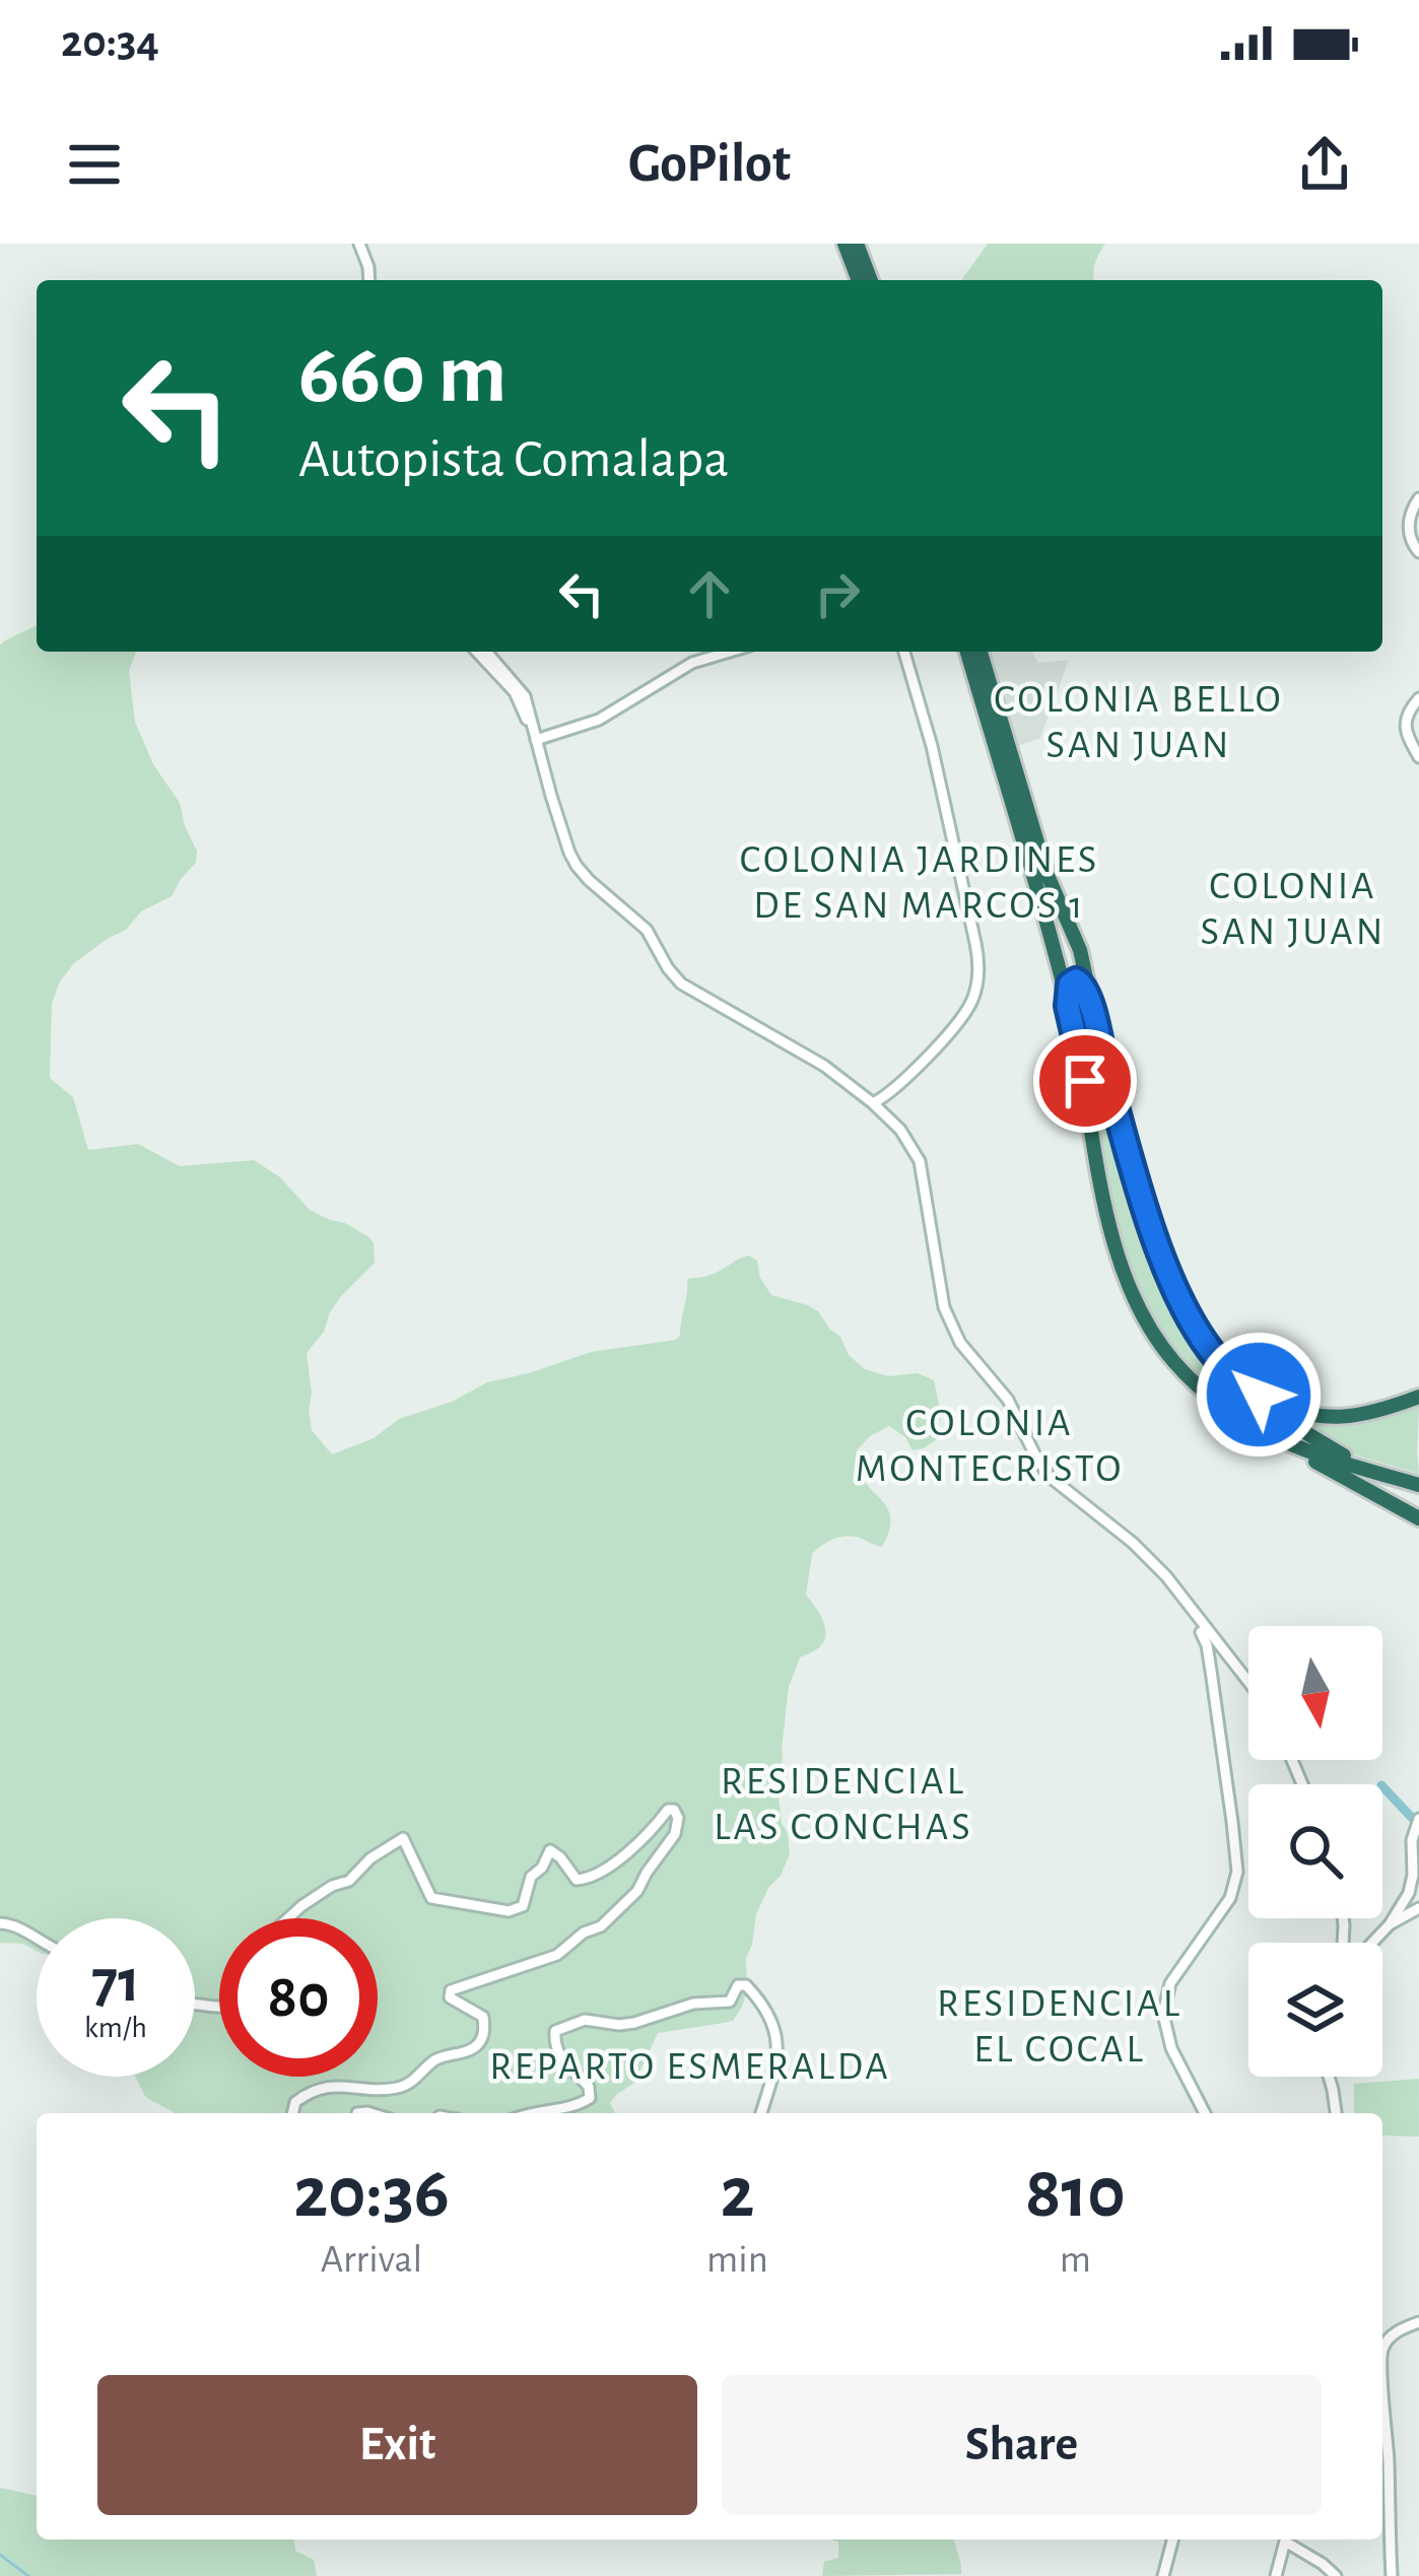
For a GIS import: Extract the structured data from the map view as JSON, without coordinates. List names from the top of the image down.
{
  "districts": [
    "COLONIA BELLO SAN JUAN",
    "COLONIA JARDINES DE SAN MARCOS 1",
    "COLONIA SAN JUAN",
    "COLONIA MONTECRISTO",
    "RESIDENCIAL LAS CONCHAS",
    "RESIDENCIAL EL COCAL",
    "REPARTO ESMERALDA"
  ],
  "north": "bottom",
  "page": {
    "status": "20:34",
    "header": "GoPilot",
    "turn": ["660 m", "Autopista Comalapa"],
    "speed": "71 km/h",
    "limit": "80",
    "eta": [
      "20:36",
      "Arrival",
      "2",
      "min",
      "810",
      "m"
    ],
    "buttons": ["Exit", "Share"]
  }
}
